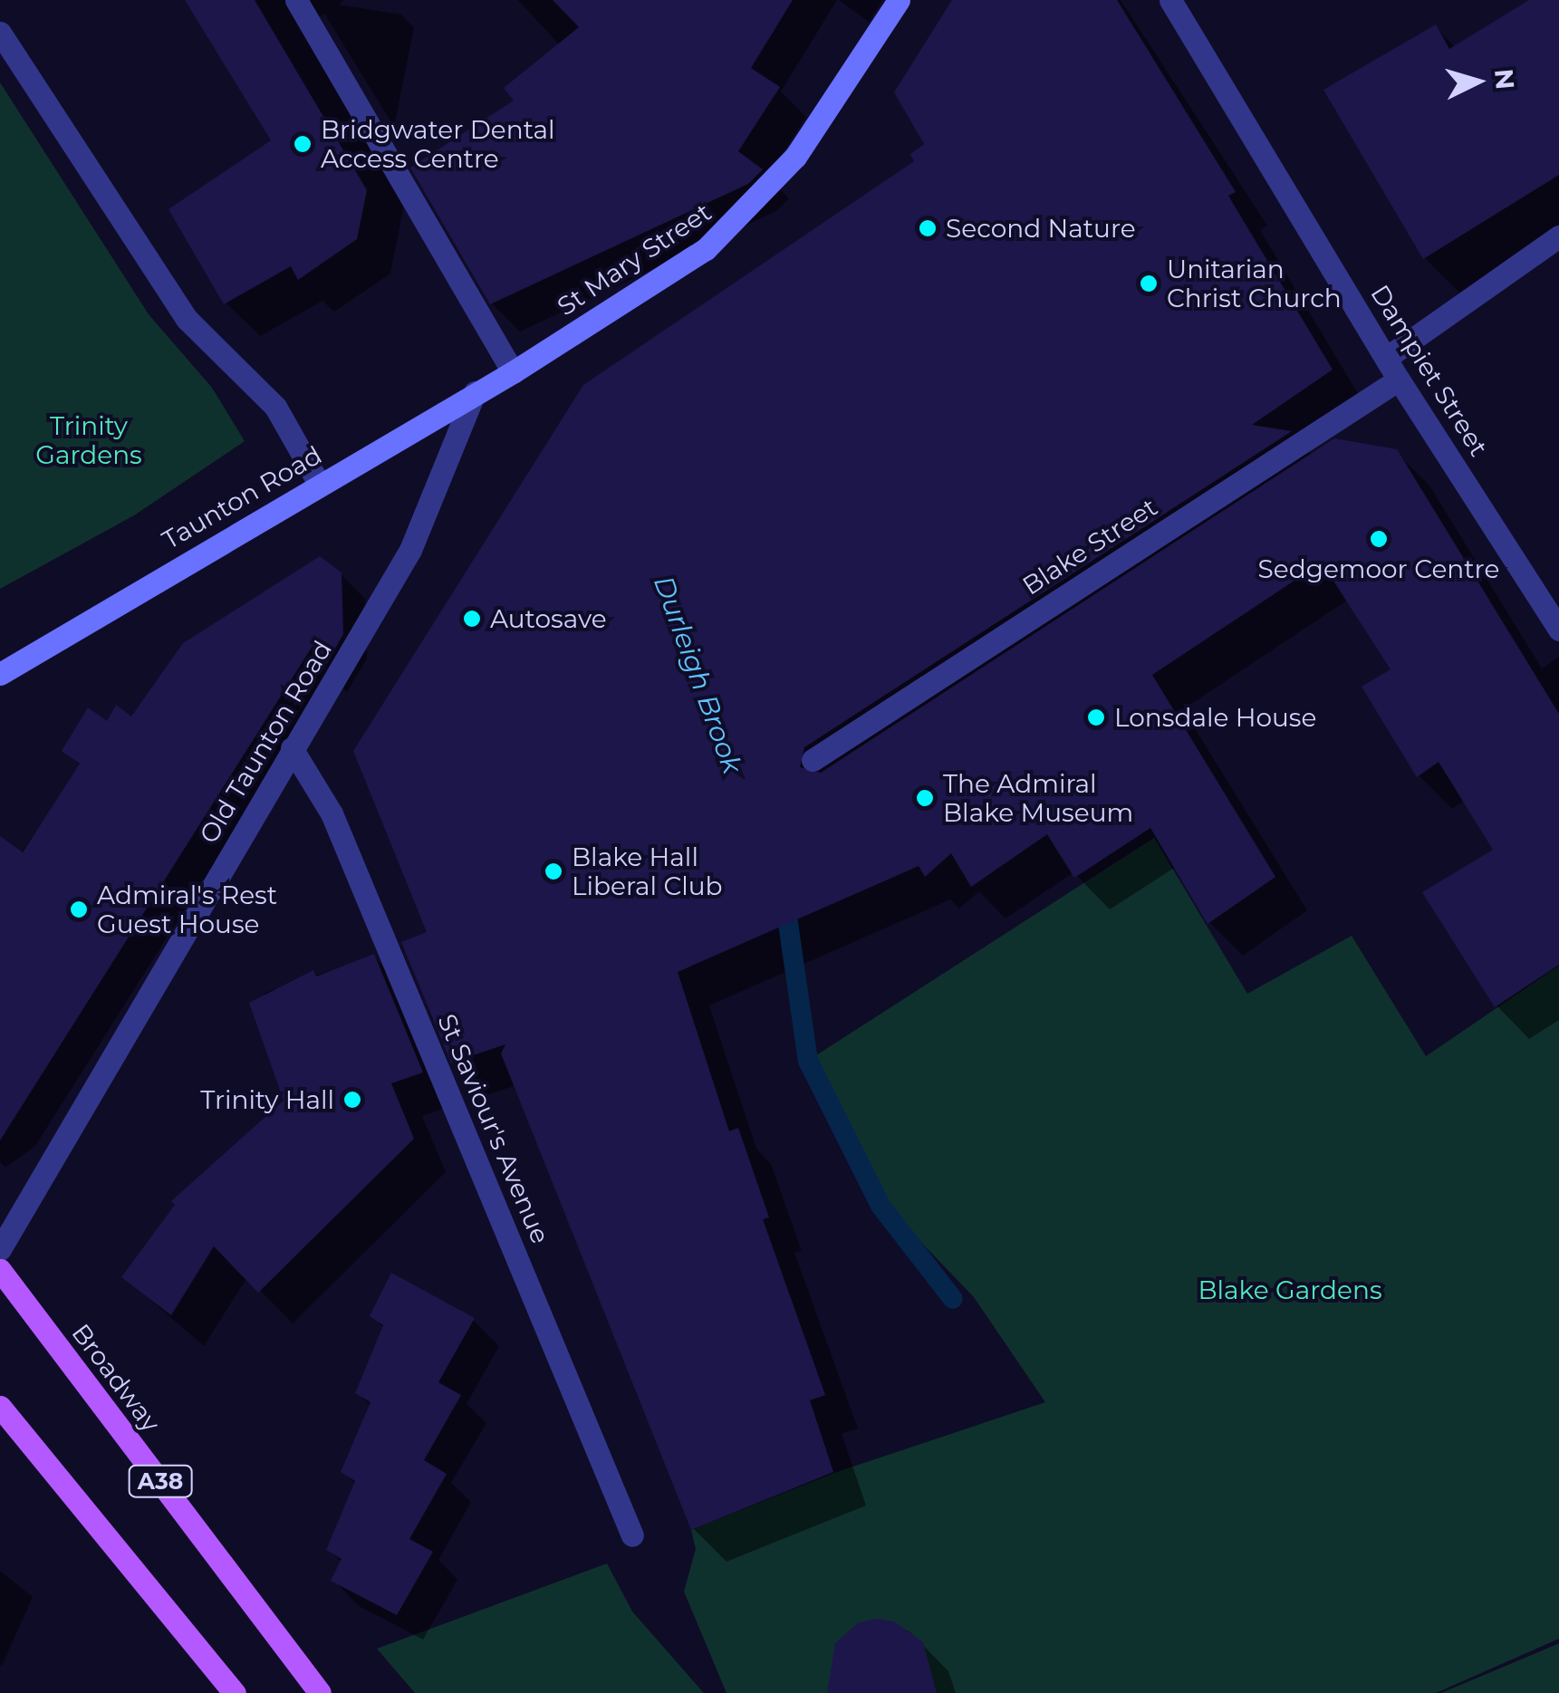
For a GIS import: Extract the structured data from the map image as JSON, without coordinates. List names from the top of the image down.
{
  "streets": {
    "main road": ["Broadway", "A38"],
    "street": [
      "St Mary Street",
      "Dampiet Street",
      "Taunton Road",
      "Blake Street",
      "Old Taunton Road",
      "St Saviour's Avenue"
    ]
  },
  "crossings": [
    ["St Mary Street", "Taunton Road"],
    ["Dampiet Street", "Blake Street"],
    ["Taunton Road", "Old Taunton Road"],
    ["Old Taunton Road", "St Saviour's Avenue"]
  ],
  "water": ["Durleigh Brook"],
  "parks": ["Trinity Gardens", "Blake Gardens"],
  "places": [
    "Bridgwater Dental Access Centre",
    "Second Nature",
    "Unitarian Christ Church",
    "Sedgemoor Centre",
    "Autosave",
    "Lonsdale House",
    "The Admiral Blake Museum",
    "Blake Hall Liberal Club",
    "Admiral's Rest Guest House",
    "Trinity Hall"
  ],
  "north": "right"
}
